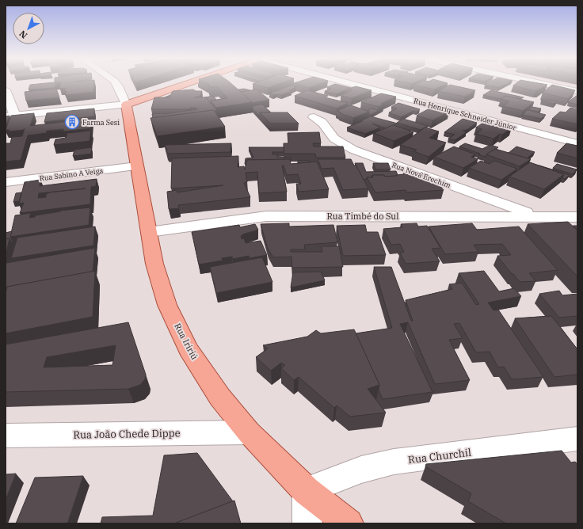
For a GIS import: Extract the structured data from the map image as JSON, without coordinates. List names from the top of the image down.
{
  "streets": {
    "main road": ["Rua Iririú"],
    "street": [
      "Rua Henrique Schneider Júnior",
      "Rua Sabino A Veiga",
      "Rua Nova Erechim",
      "Rua Timbé do Sul",
      "Rua João Chede Dippe",
      "Rua Churchil"
    ]
  },
  "crossings": [
    ["Rua Sabino A Veiga", "Rua Iririú"],
    ["Rua Nova Erechim", "Rua Timbé do Sul"],
    ["Rua Timbé do Sul", "Rua Iririú"],
    ["Rua Iririú", "Rua João Chede Dippe"],
    ["Rua Iririú", "Rua Churchil"]
  ],
  "places": {
    "building": ["Farma Sesi"]
  },
  "north": "bottom left"
}
